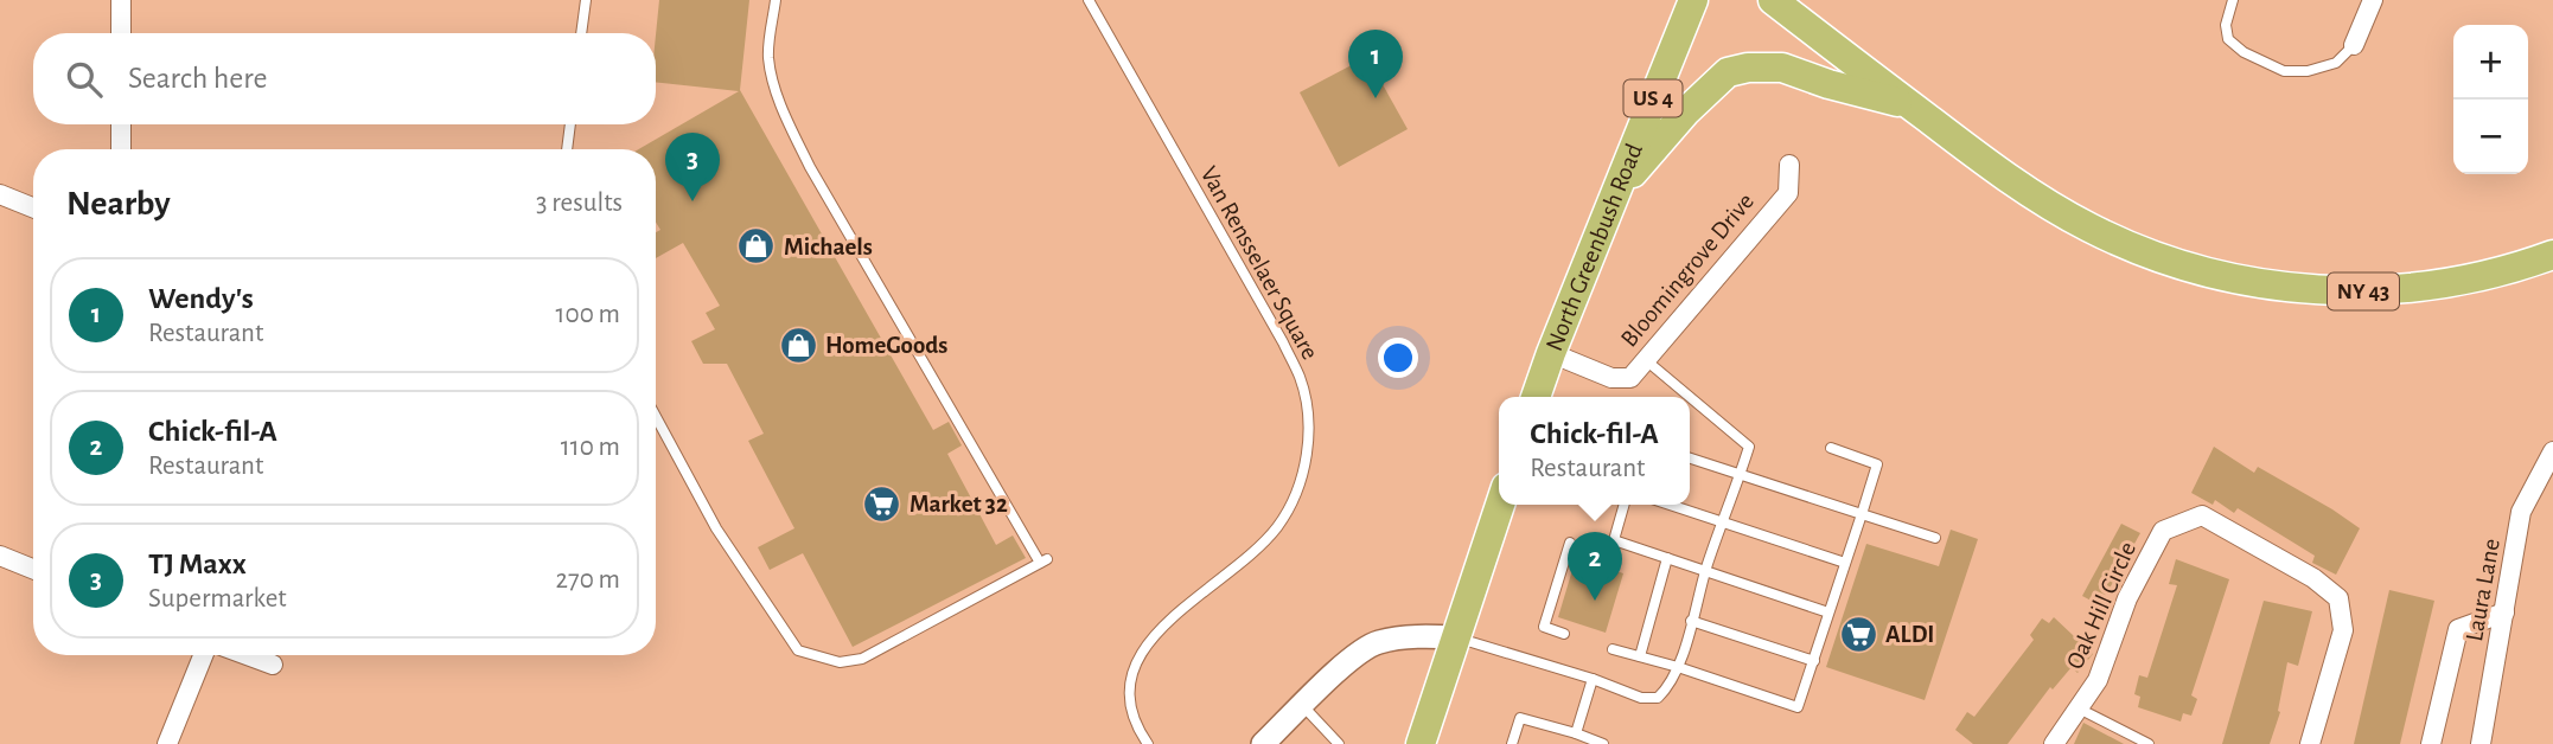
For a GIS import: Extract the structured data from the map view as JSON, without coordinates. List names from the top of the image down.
{
  "streets": {
    "main road": ["US 4", "North Greenbush Road", "NY 43"],
    "street": ["Bloomingrove Drive", "Laura Lane", "Oak Hill Circle"],
    "lane": ["Van Rensselaer Square"]
  },
  "crossings": [
    ["North Greenbush Road", "Bloomingrove Drive"]
  ],
  "places": {
    "shop": ["Michaels", "HomeGoods"],
    "supermarket": ["Market 32", "ALDI"]
  },
  "page": {
    "map_buttons": ["+", "−"],
    "pins": ["1", "3", "2"],
    "search": "Search here",
    "heading": ["Nearby", "3 results"],
    "list": [
      {
        "mark": "1",
        "name": "Wendy's",
        "note": "Restaurant",
        "value": "100 m"
      },
      {
        "mark": "2",
        "name": "Chick-fil-A",
        "note": "Restaurant",
        "value": "110 m"
      },
      {
        "mark": "3",
        "name": "TJ Maxx",
        "note": "Supermarket",
        "value": "270 m"
      }
    ],
    "popup": ["Chick-fil-A", "Restaurant"]
  }
}
